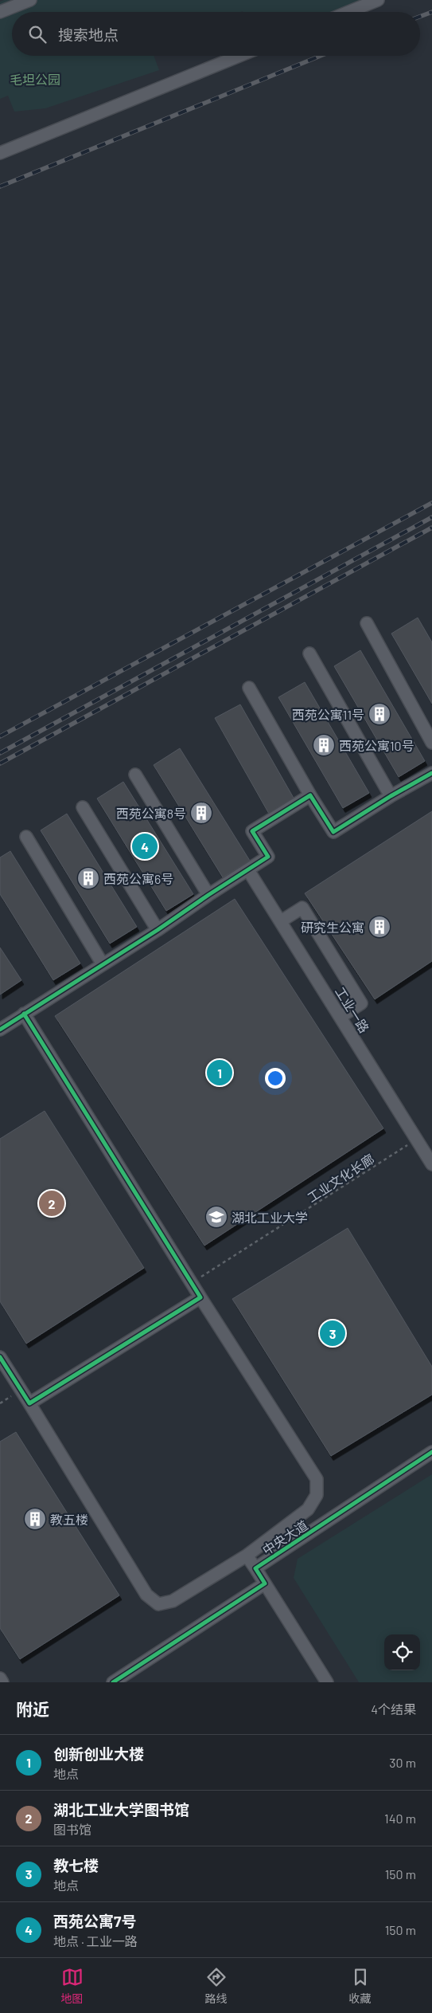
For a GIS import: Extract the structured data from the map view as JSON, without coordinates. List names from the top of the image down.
{
  "streets": {
    "street": ["工业一路", "中央大道"],
    "path": ["工业文化长廊"]
  },
  "crossings": [
    ["工业一路", "工业文化长廊"]
  ],
  "parks": ["毛坦公园"],
  "places": {
    "building": [
      "西苑公寓11号",
      "西苑公寓10号",
      "西苑公寓8号",
      "西苑公寓6号",
      "研究生公寓",
      "教五楼"
    ],
    "school or university": ["湖北工业大学"]
  },
  "page": {
    "search": "搜索地点",
    "pins": [
      "4",
      "1",
      "2",
      "3"
    ],
    "heading": ["附近", "4个结果"],
    "list": [
      {
        "mark": "1",
        "name": "创新创业大楼",
        "note": "地点",
        "value": "30 m"
      },
      {
        "mark": "2",
        "name": "湖北工业大学图书馆",
        "note": "图书馆",
        "value": "140 m"
      },
      {
        "mark": "3",
        "name": "教七楼",
        "note": "地点",
        "value": "150 m"
      },
      {
        "mark": "4",
        "name": "西苑公寓7号",
        "note": "地点 · 工业一路",
        "value": "150 m"
      }
    ],
    "nav": ["地图", "路线", "收藏"]
  }
}
